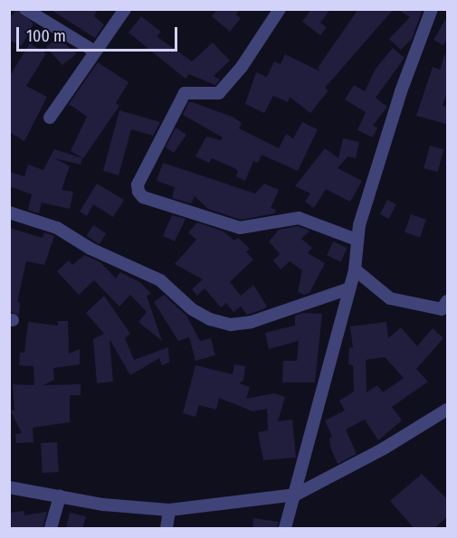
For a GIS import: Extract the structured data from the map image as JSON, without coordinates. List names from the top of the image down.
{
  "scale_bar": "100 m"
}
